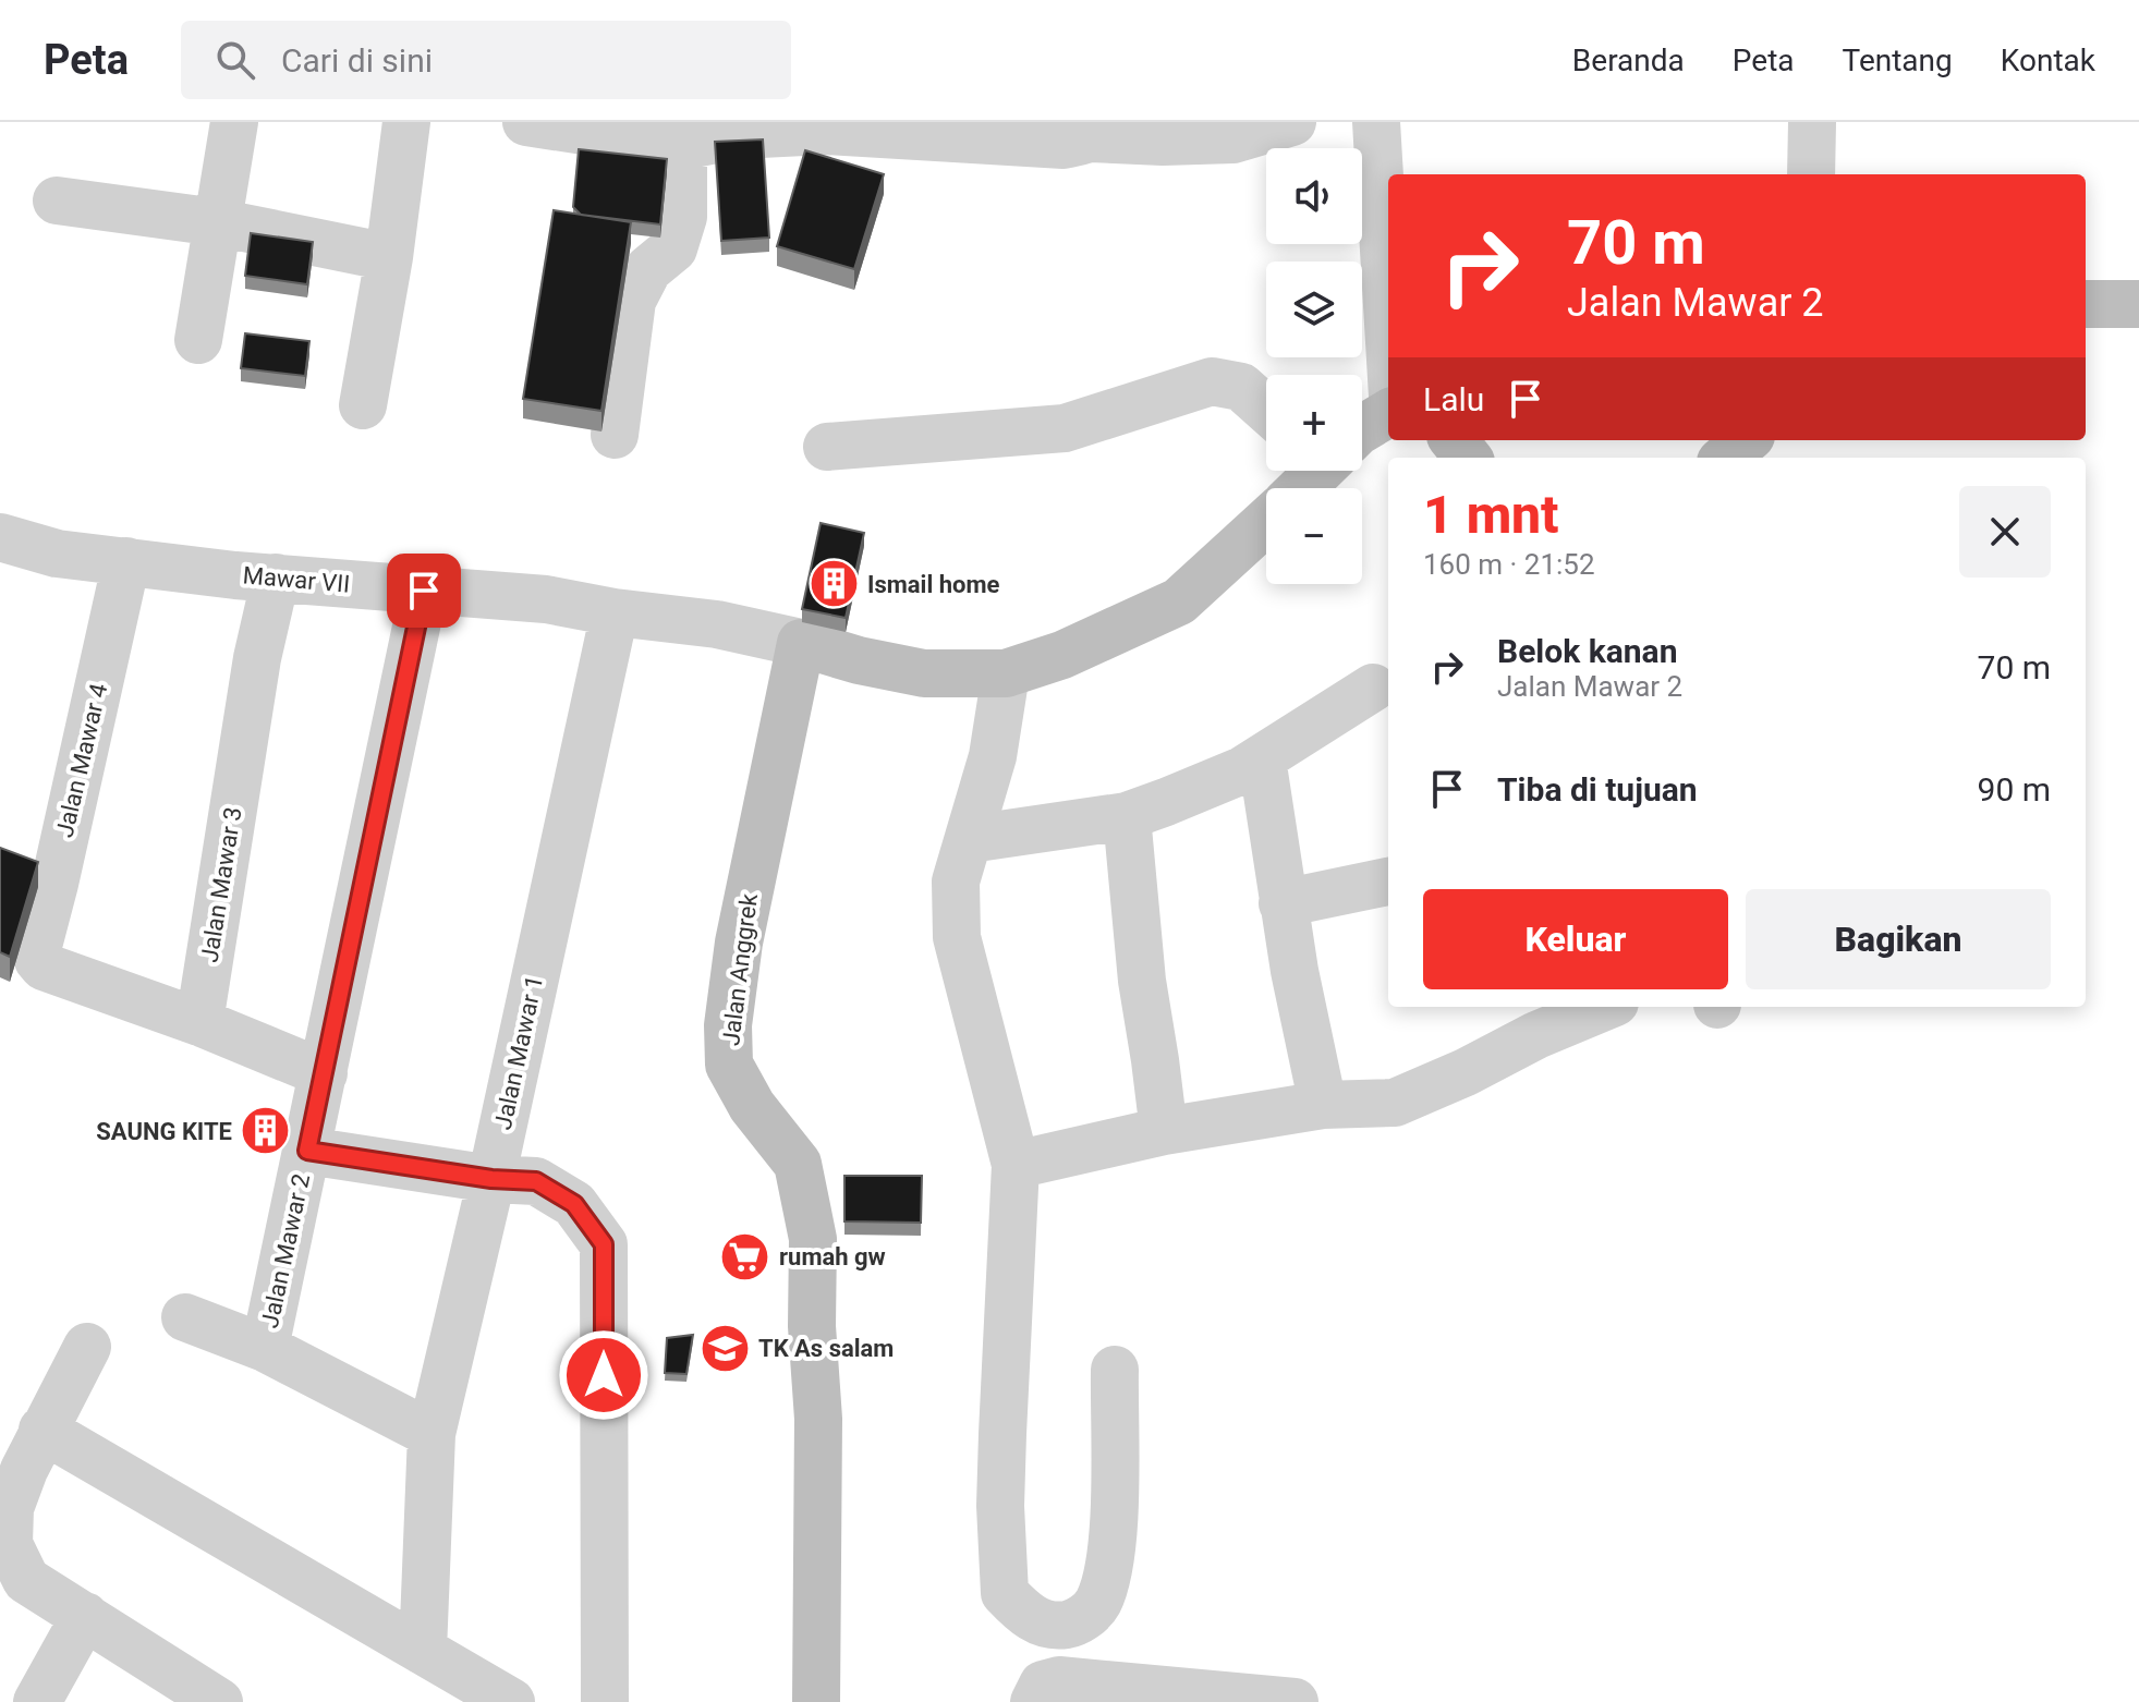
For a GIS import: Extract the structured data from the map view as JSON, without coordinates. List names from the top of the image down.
{
  "streets": {
    "street": [
      "Mawar VII",
      "Jalan Mawar 4",
      "Jalan Mawar 3",
      "Jalan Anggrek",
      "Jalan Mawar 1",
      "Jalan Mawar 2"
    ]
  },
  "crossings": [
    ["Mawar VII", "Jalan Mawar 4"],
    ["Mawar VII", "Jalan Mawar 3"],
    ["Mawar VII", "Jalan Anggrek"],
    ["Mawar VII", "Jalan Mawar 1"],
    ["Mawar VII", "Jalan Mawar 2"],
    ["Jalan Mawar 4", "Jalan Mawar 3"]
  ],
  "places": {
    "building": ["Ismail home", "SAUNG KITE"],
    "supermarket": ["rumah gw"],
    "school or university": ["TK As salam"]
  },
  "page": {
    "header": "Peta",
    "search": "Cari di sini",
    "nav": [
      "Beranda",
      "Peta",
      "Tentang",
      "Kontak"
    ],
    "map_buttons": ["+", "−"],
    "turn": ["70 m", "Jalan Mawar 2"],
    "then": "Lalu",
    "heading": ["1 mnt", "160 m · 21:52"],
    "list": [
      {
        "name": "Belok kanan",
        "note": "Jalan Mawar 2",
        "value": "70 m"
      },
      {
        "name": "Tiba di tujuan",
        "value": "90 m"
      }
    ],
    "buttons": ["Keluar", "Bagikan"]
  }
}
